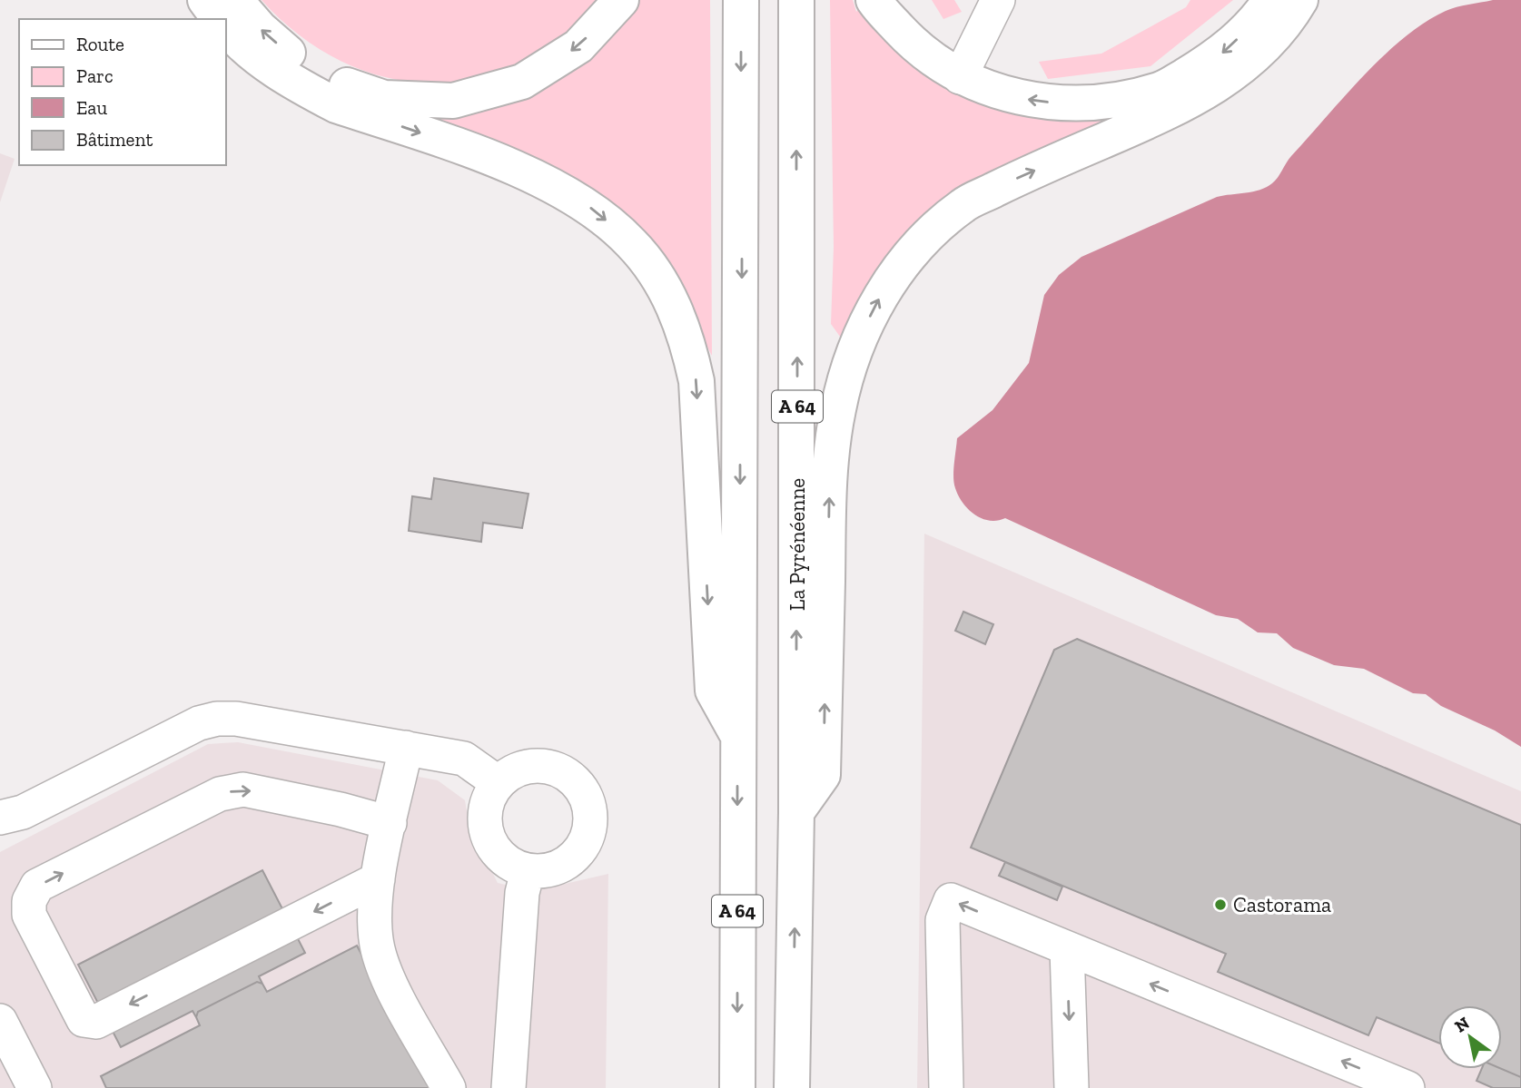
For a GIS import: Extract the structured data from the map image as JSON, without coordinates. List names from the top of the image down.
{
  "streets": {
    "highway": ["A 64", "La Pyrénéenne"]
  },
  "places": ["Castorama"],
  "legend": [
    "Route",
    "Parc",
    "Eau",
    "Bâtiment"
  ],
  "north": "top left"
}
